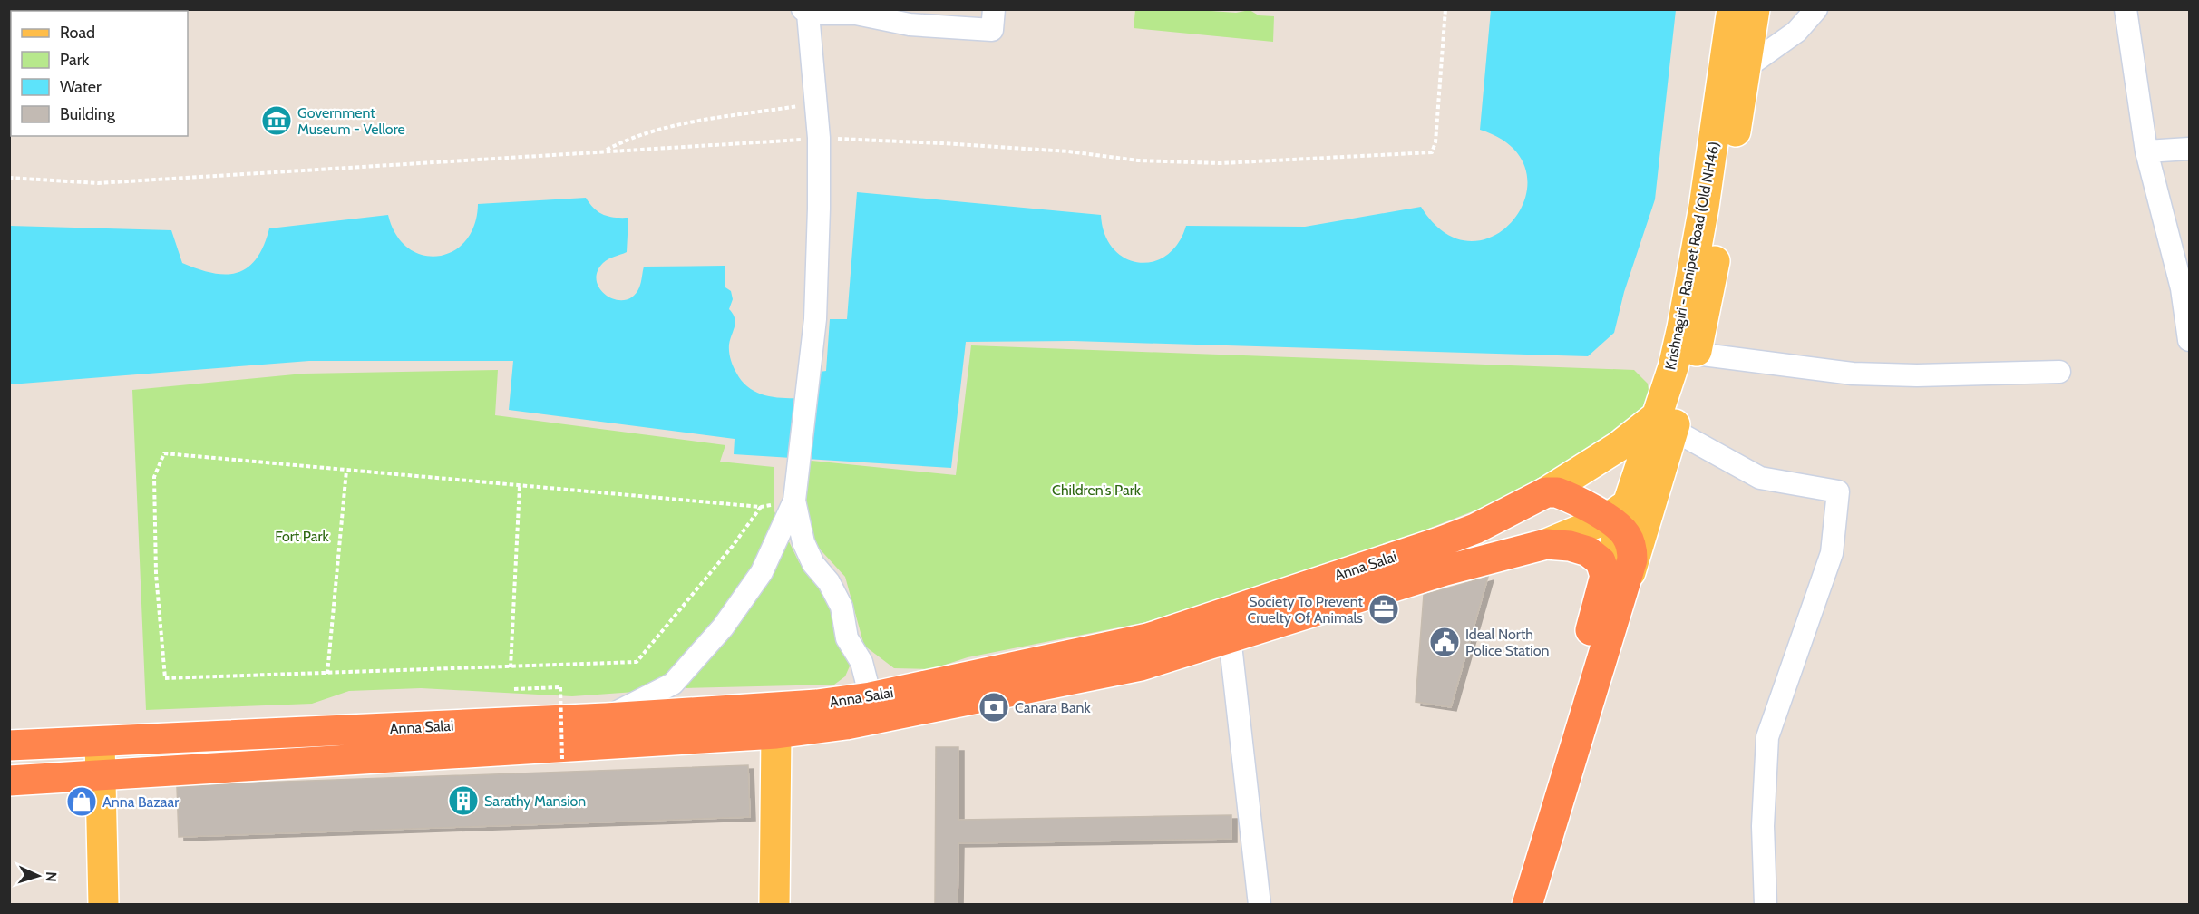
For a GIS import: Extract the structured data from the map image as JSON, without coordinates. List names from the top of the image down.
{
  "streets": {
    "highway": ["Anna Salai"],
    "main road": ["Krishnagiri - Ranipet Road (Old NH46)"]
  },
  "parks": ["Children's Park", "Fort Park"],
  "places": {
    "museum": ["Government Museum - Vellore"],
    "office": ["Society To Prevent Cruelty Of Animals"],
    "public building": ["Ideal North Police Station"],
    "bank": ["Canara Bank"],
    "building": ["Sarathy Mansion"],
    "shop": ["Anna Bazaar"]
  },
  "legend": [
    "Road",
    "Park",
    "Water",
    "Building"
  ],
  "north": "right"
}
